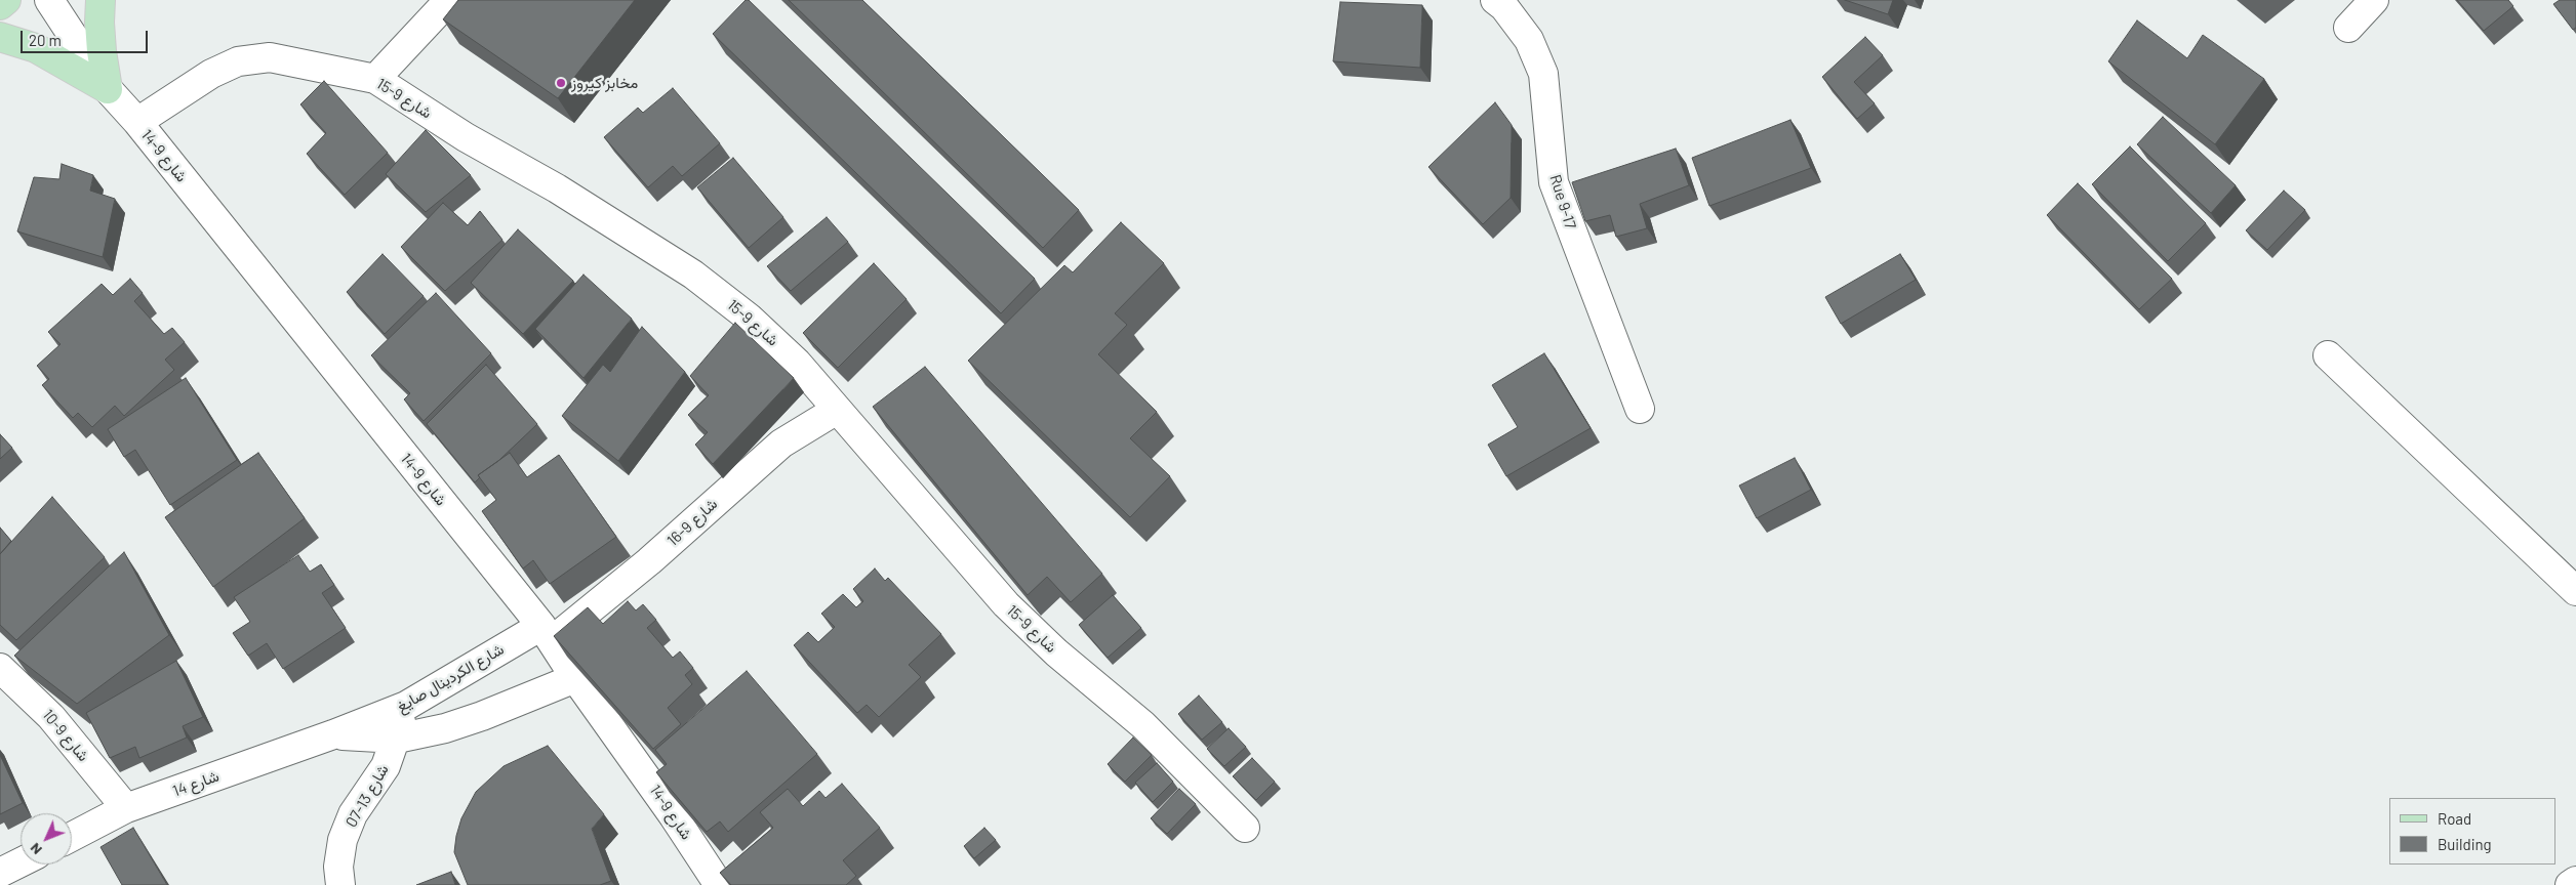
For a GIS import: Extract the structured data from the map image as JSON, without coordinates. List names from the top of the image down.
{
  "streets": {
    "street": [
      "شارع 9-15",
      "شارع 9-14",
      "Rue 9-17",
      "شارع 9-16",
      "شارع الكردينال صايغ",
      "شارع 9-10",
      "شارع 14",
      "شارع 13-07"
    ]
  },
  "crossings": [
    ["شارع 9-15", "شارع 9-14"],
    ["شارع 9-15", "شارع 9-16"],
    ["شارع 9-14", "شارع 9-16"],
    ["شارع 9-14", "شارع الكردينال صايغ"],
    ["شارع 9-16", "شارع الكردينال صايغ"],
    ["شارع الكردينال صايغ", "شارع 14"],
    ["شارع الكردينال صايغ", "شارع 13-07"],
    ["شارع 9-10", "شارع 14"]
  ],
  "places": ["مخابز كيروز"],
  "legend": ["Road", "Building"],
  "scale_bar": "20 m",
  "north": "bottom left"
}
